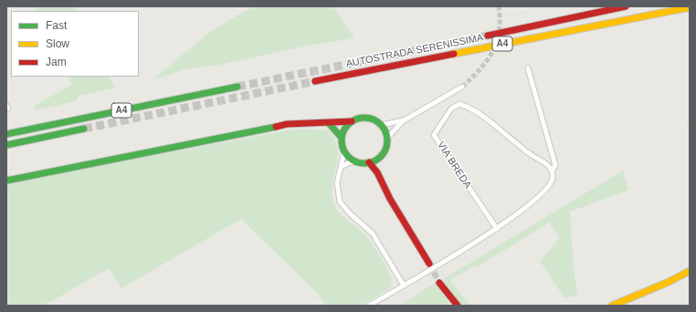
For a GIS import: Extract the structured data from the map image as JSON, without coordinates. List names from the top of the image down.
{
  "streets": {
    "main road": ["A4", "AUTOSTRADA SERENISSIMA"],
    "street": ["VIA BREDA"]
  },
  "legend": ["Fast", "Slow", "Jam"]
}
